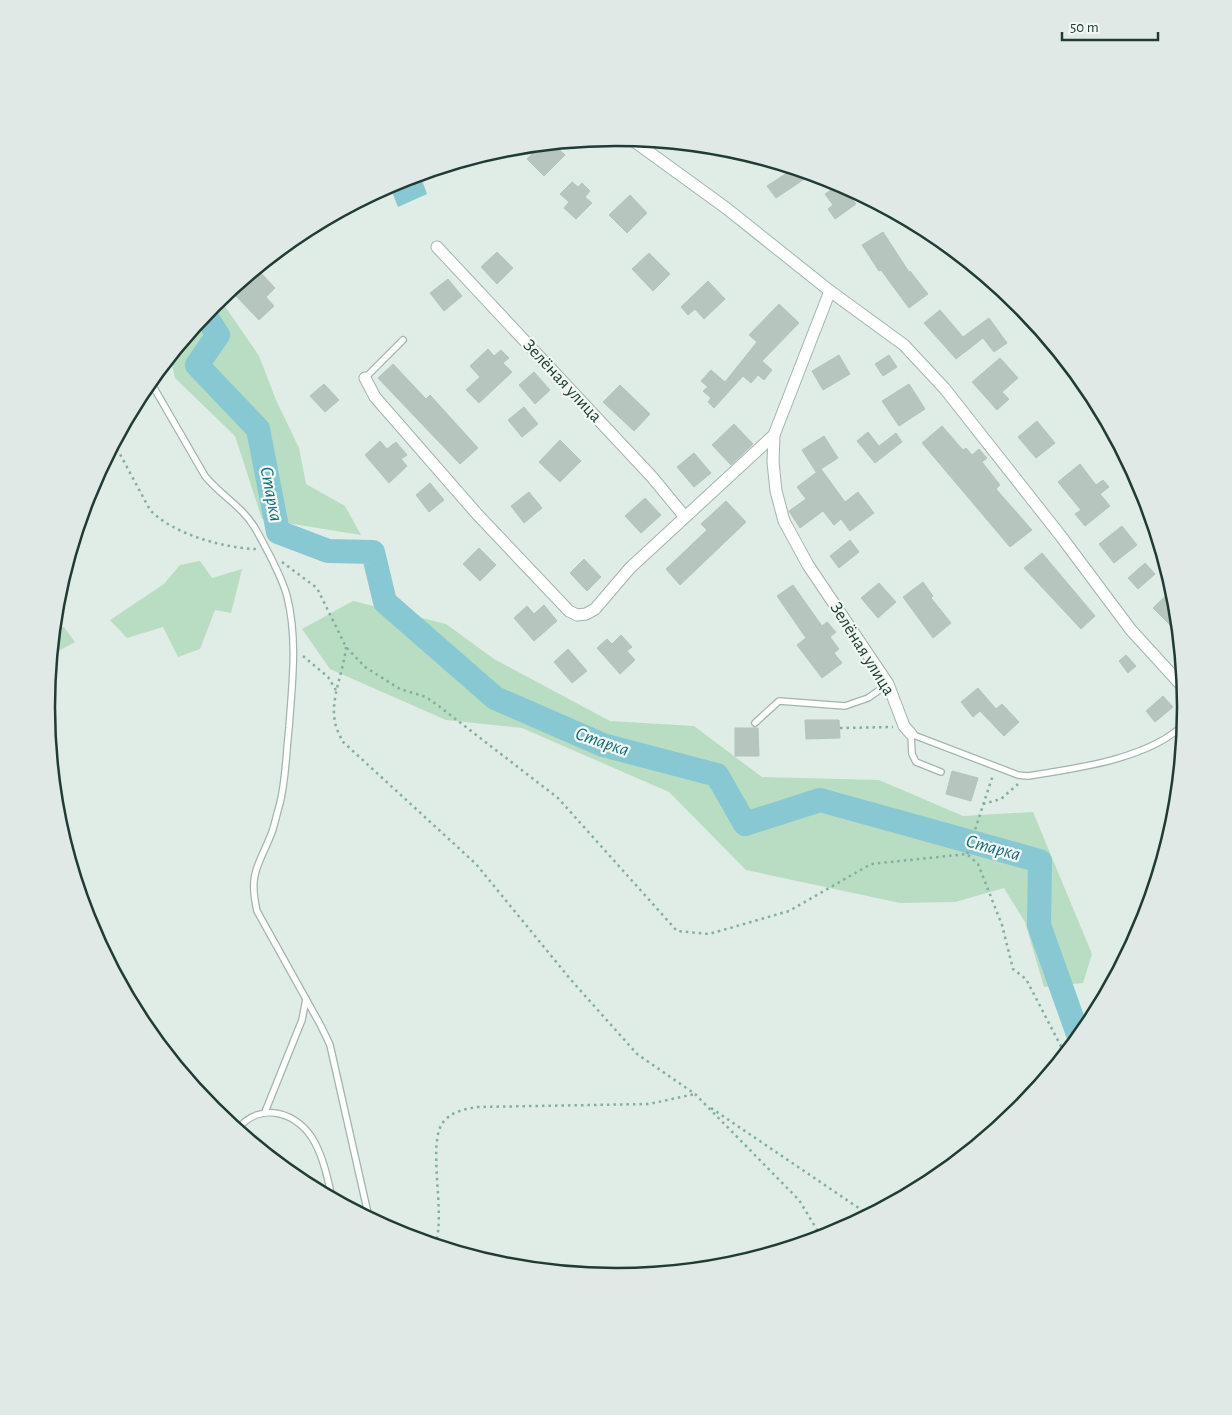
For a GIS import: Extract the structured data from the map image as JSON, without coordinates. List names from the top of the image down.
{
  "streets": {
    "street": ["Зелёная улица"]
  },
  "water": ["Старка"],
  "scale_bar": "50 m"
}
